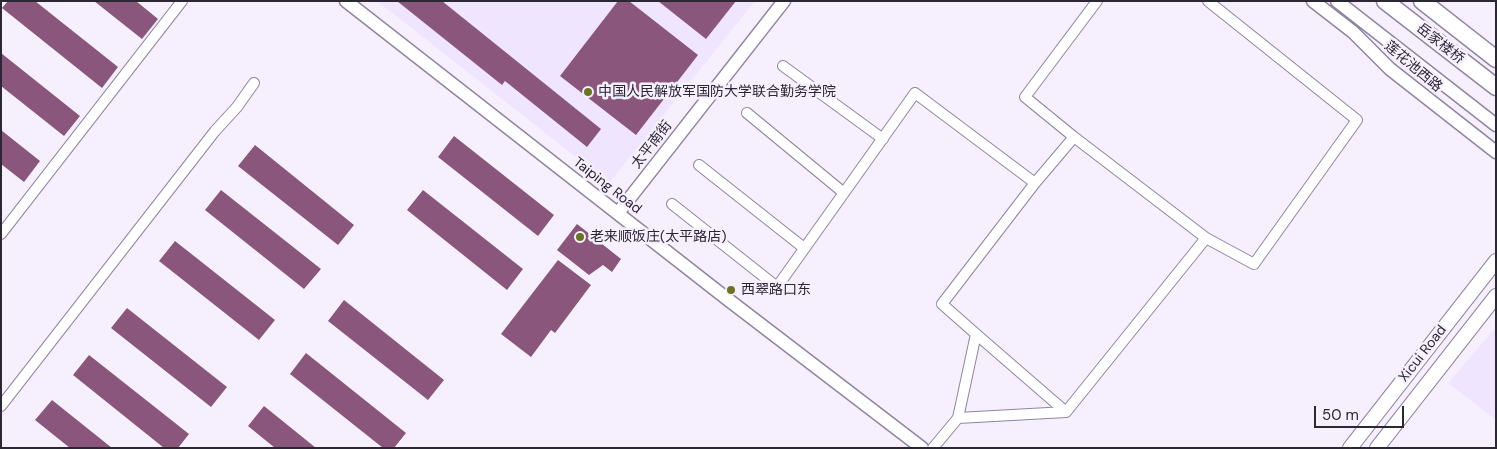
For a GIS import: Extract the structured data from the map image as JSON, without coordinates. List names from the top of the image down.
{
  "streets": {
    "highway": ["岳家楼桥"],
    "main road": ["Xicui Road"],
    "street": ["莲花池西路", "太平南街", "Taiping Road"]
  },
  "crossings": [
    ["太平南街", "Taiping Road"]
  ],
  "places": ["中国人民解放军国防大学联合勤务学院", "老来顺饭庄(太平路店)", "西翠路口东"],
  "scale_bar": "50 m"
}
